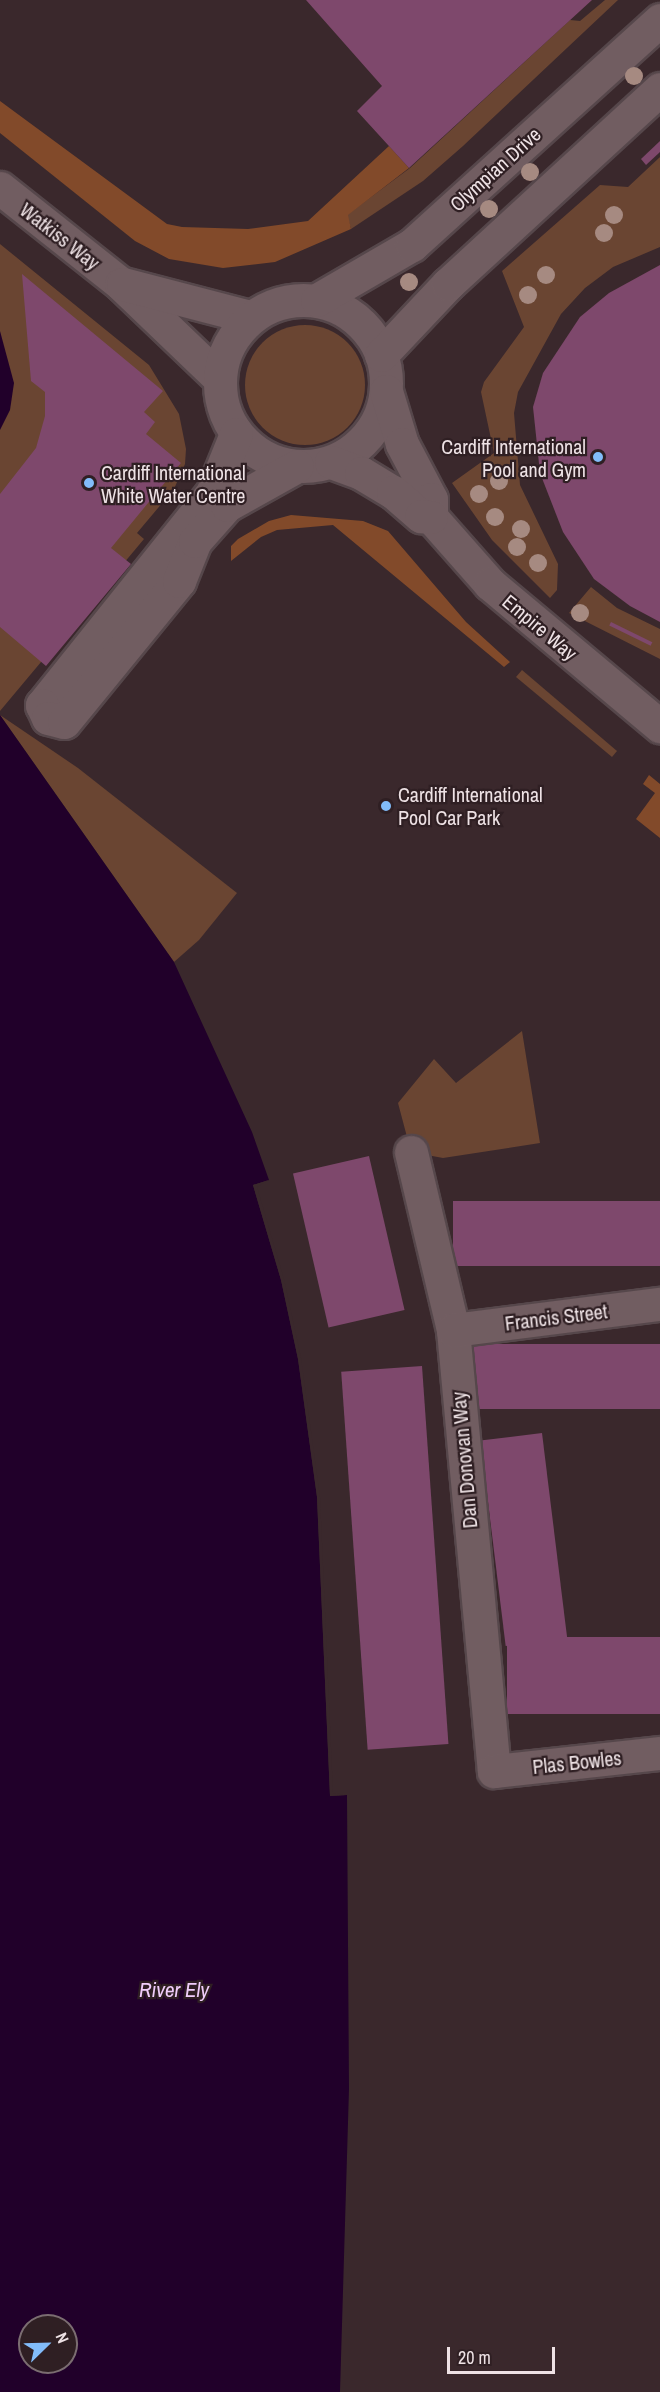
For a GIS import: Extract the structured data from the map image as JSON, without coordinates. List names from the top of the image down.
{
  "streets": {
    "street": [
      "Olympian Drive",
      "Watkiss Way",
      "Empire Way",
      "Francis Street",
      "Dan Donovan Way",
      "Plas Bowles"
    ]
  },
  "crossings": [
    ["Olympian Drive", "Watkiss Way"],
    ["Olympian Drive", "Empire Way"],
    ["Watkiss Way", "Empire Way"],
    ["Francis Street", "Dan Donovan Way"],
    ["Dan Donovan Way", "Plas Bowles"]
  ],
  "water": ["River Ely"],
  "places": ["Cardiff International Pool and Gym", "Cardiff International White Water Centre", "Cardiff International Pool Car Park"],
  "scale_bar": "20 m",
  "north": "top right"
}
